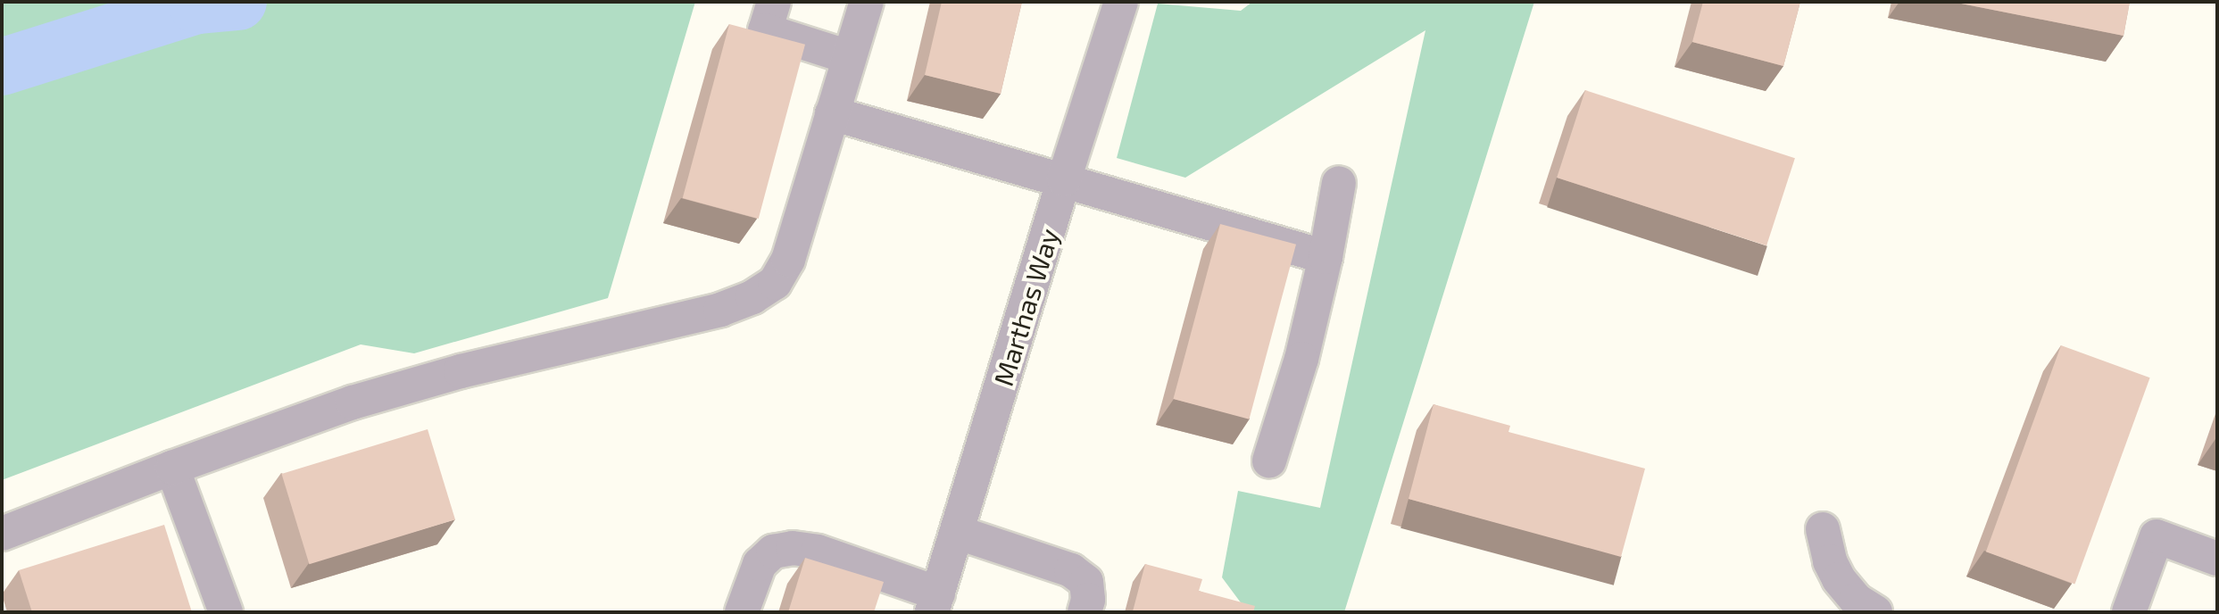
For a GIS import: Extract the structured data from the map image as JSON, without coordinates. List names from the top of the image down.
{
  "streets": {
    "street": ["Marthas Way"]
  }
}
